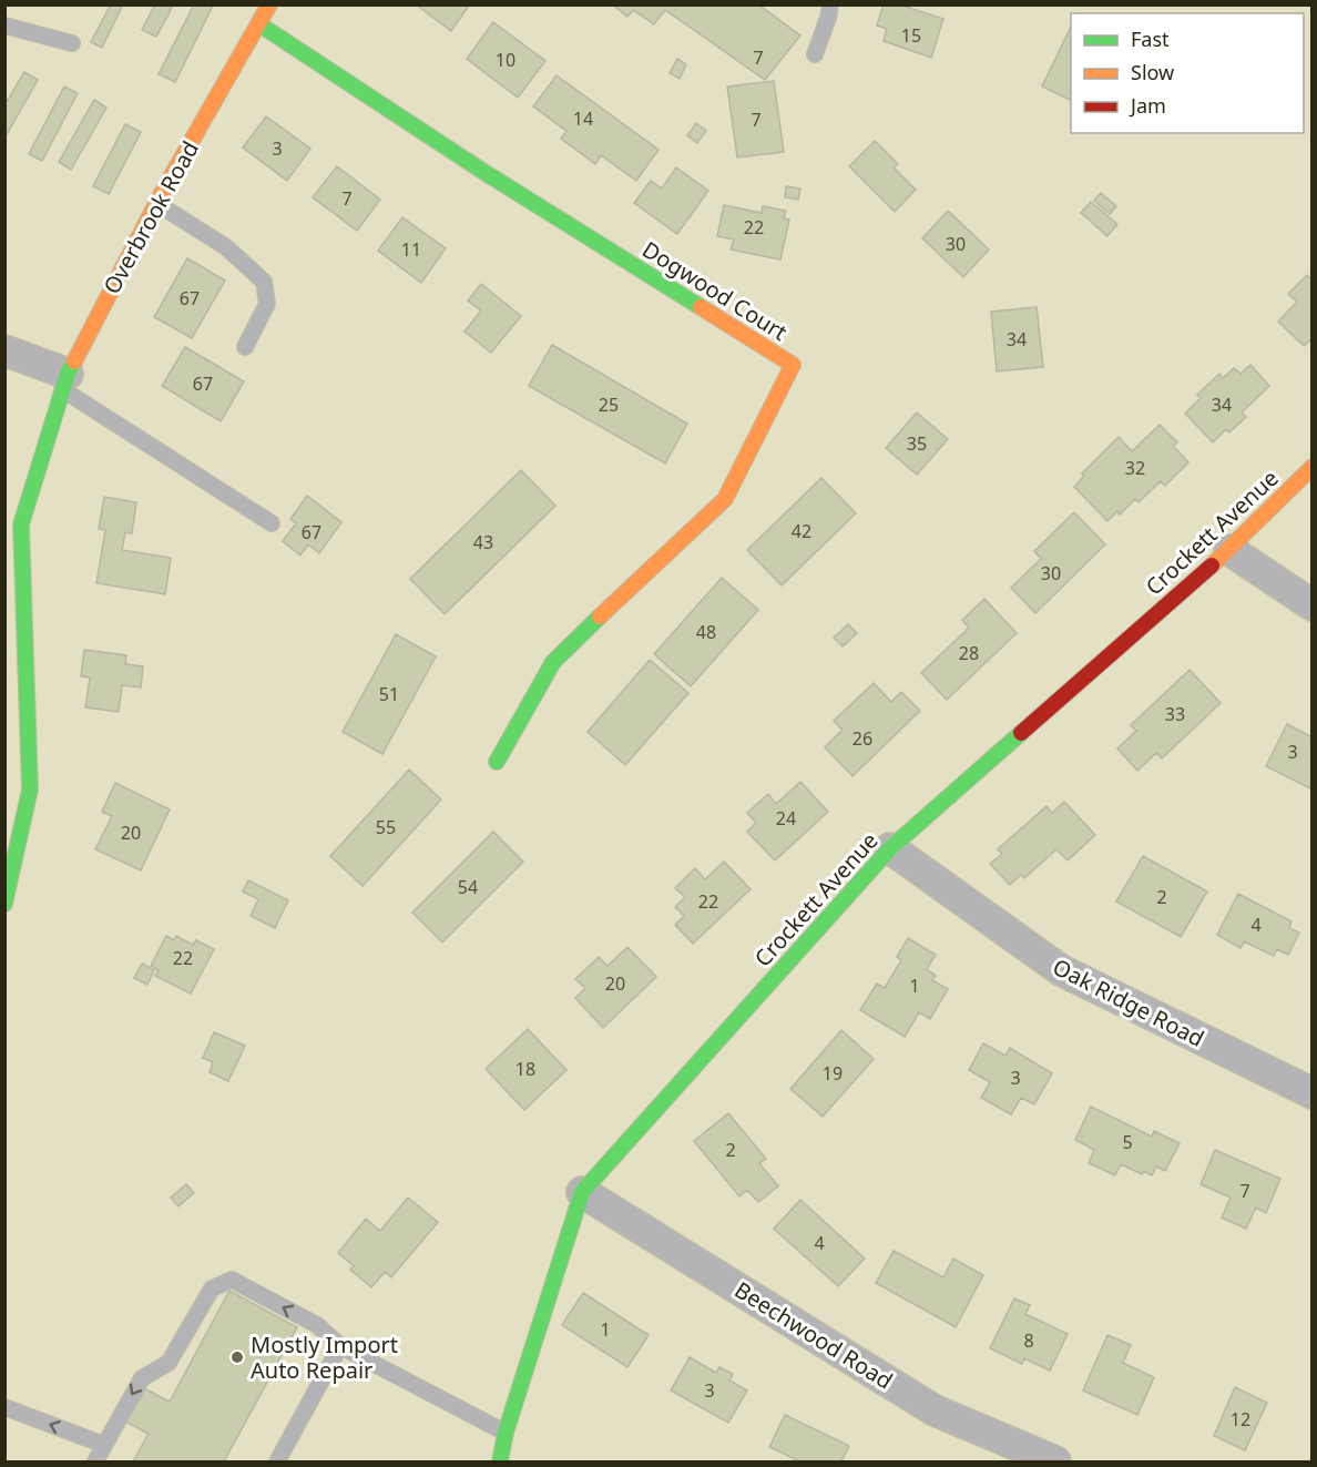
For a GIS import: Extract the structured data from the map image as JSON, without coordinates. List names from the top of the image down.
{
  "streets": {
    "street": [
      "Overbrook Road",
      "Dogwood Court",
      "Crockett Avenue",
      "Oak Ridge Road",
      "Beechwood Road"
    ]
  },
  "crossings": [
    ["Overbrook Road", "Dogwood Court"],
    ["Crockett Avenue", "Oak Ridge Road"],
    ["Crockett Avenue", "Beechwood Road"]
  ],
  "places": ["Mostly Import Auto Repair"],
  "house_numbers": [
    "15",
    "7",
    "10",
    "14",
    "7",
    "3",
    "7",
    "22",
    "30",
    "11",
    "67",
    "34",
    "67",
    "25",
    "34",
    "35",
    "32",
    "42",
    "67",
    "43",
    "30",
    "48",
    "28",
    "51",
    "33",
    "26",
    "3",
    "24",
    "55",
    "20",
    "54",
    "2",
    "22",
    "4",
    "22",
    "20",
    "1",
    "18",
    "19",
    "3",
    "5",
    "2",
    "7",
    "4",
    "1",
    "8",
    "3",
    "12"
  ],
  "legend": ["Fast", "Slow", "Jam"]
}
